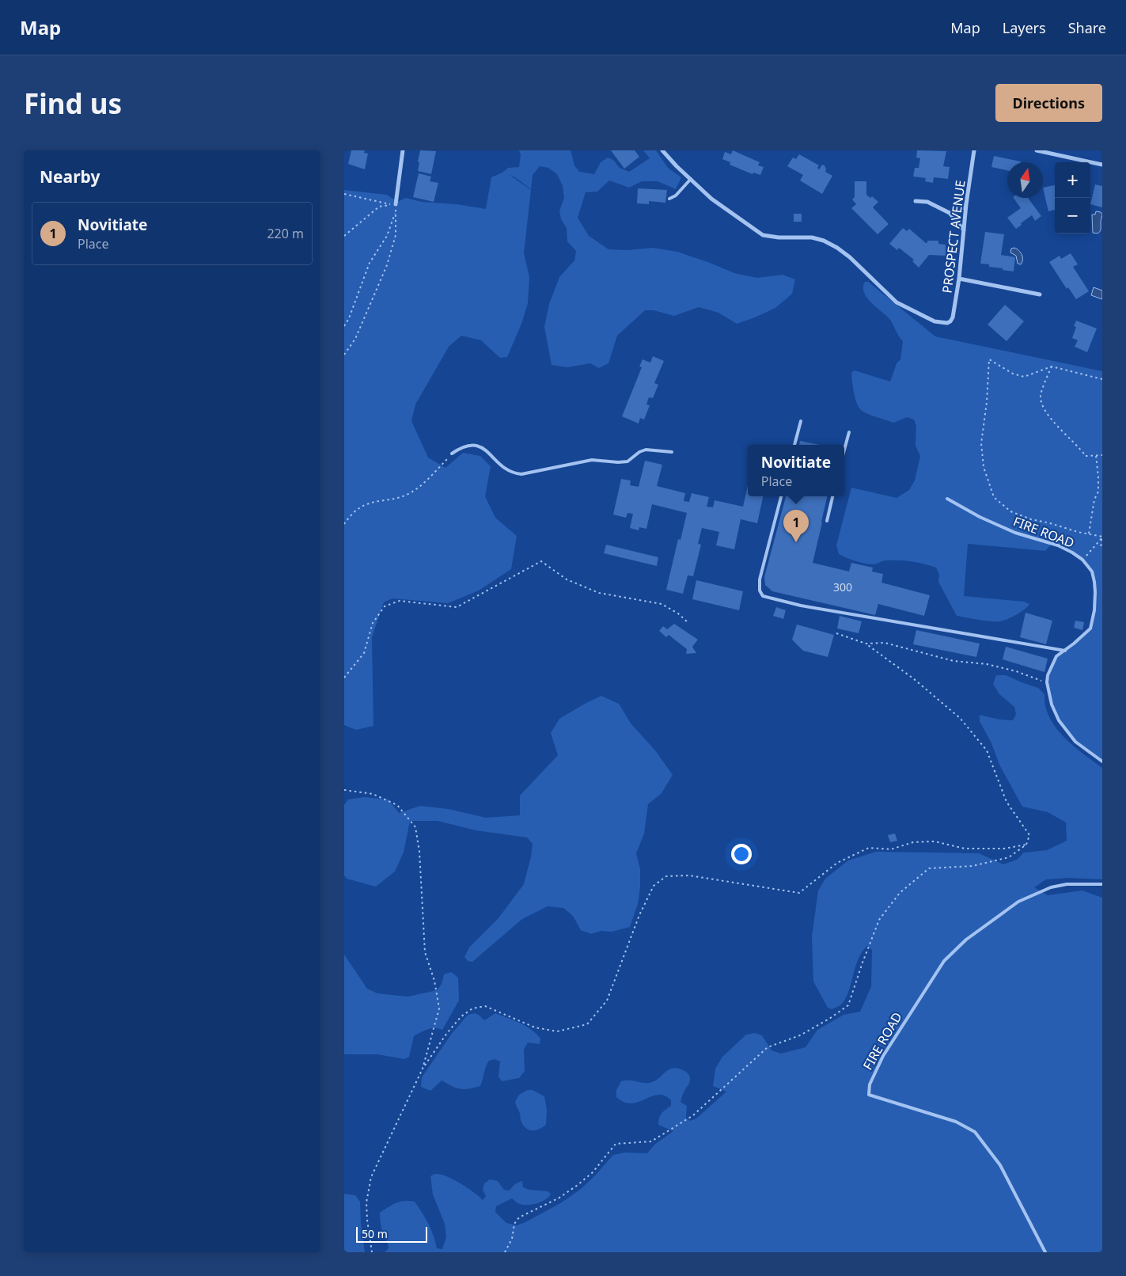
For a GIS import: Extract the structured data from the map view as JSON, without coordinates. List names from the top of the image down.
{
  "streets": {
    "street": ["PROSPECT AVENUE"],
    "lane": ["FIRE ROAD"]
  },
  "house_numbers": ["300"],
  "scale_bar": "50 m",
  "north": "top",
  "page": {
    "header": "Map",
    "nav": ["Map", "Layers", "Share"],
    "buttons": "Directions",
    "title": "Find us",
    "heading": "Nearby",
    "map_buttons": ["+", "−"],
    "list": [
      {
        "mark": "1",
        "name": "Novitiate",
        "note": "Place",
        "value": "220 m"
      }
    ],
    "popup": ["Novitiate", "Place"],
    "pins": "1",
    "scale": "50 m"
  }
}
